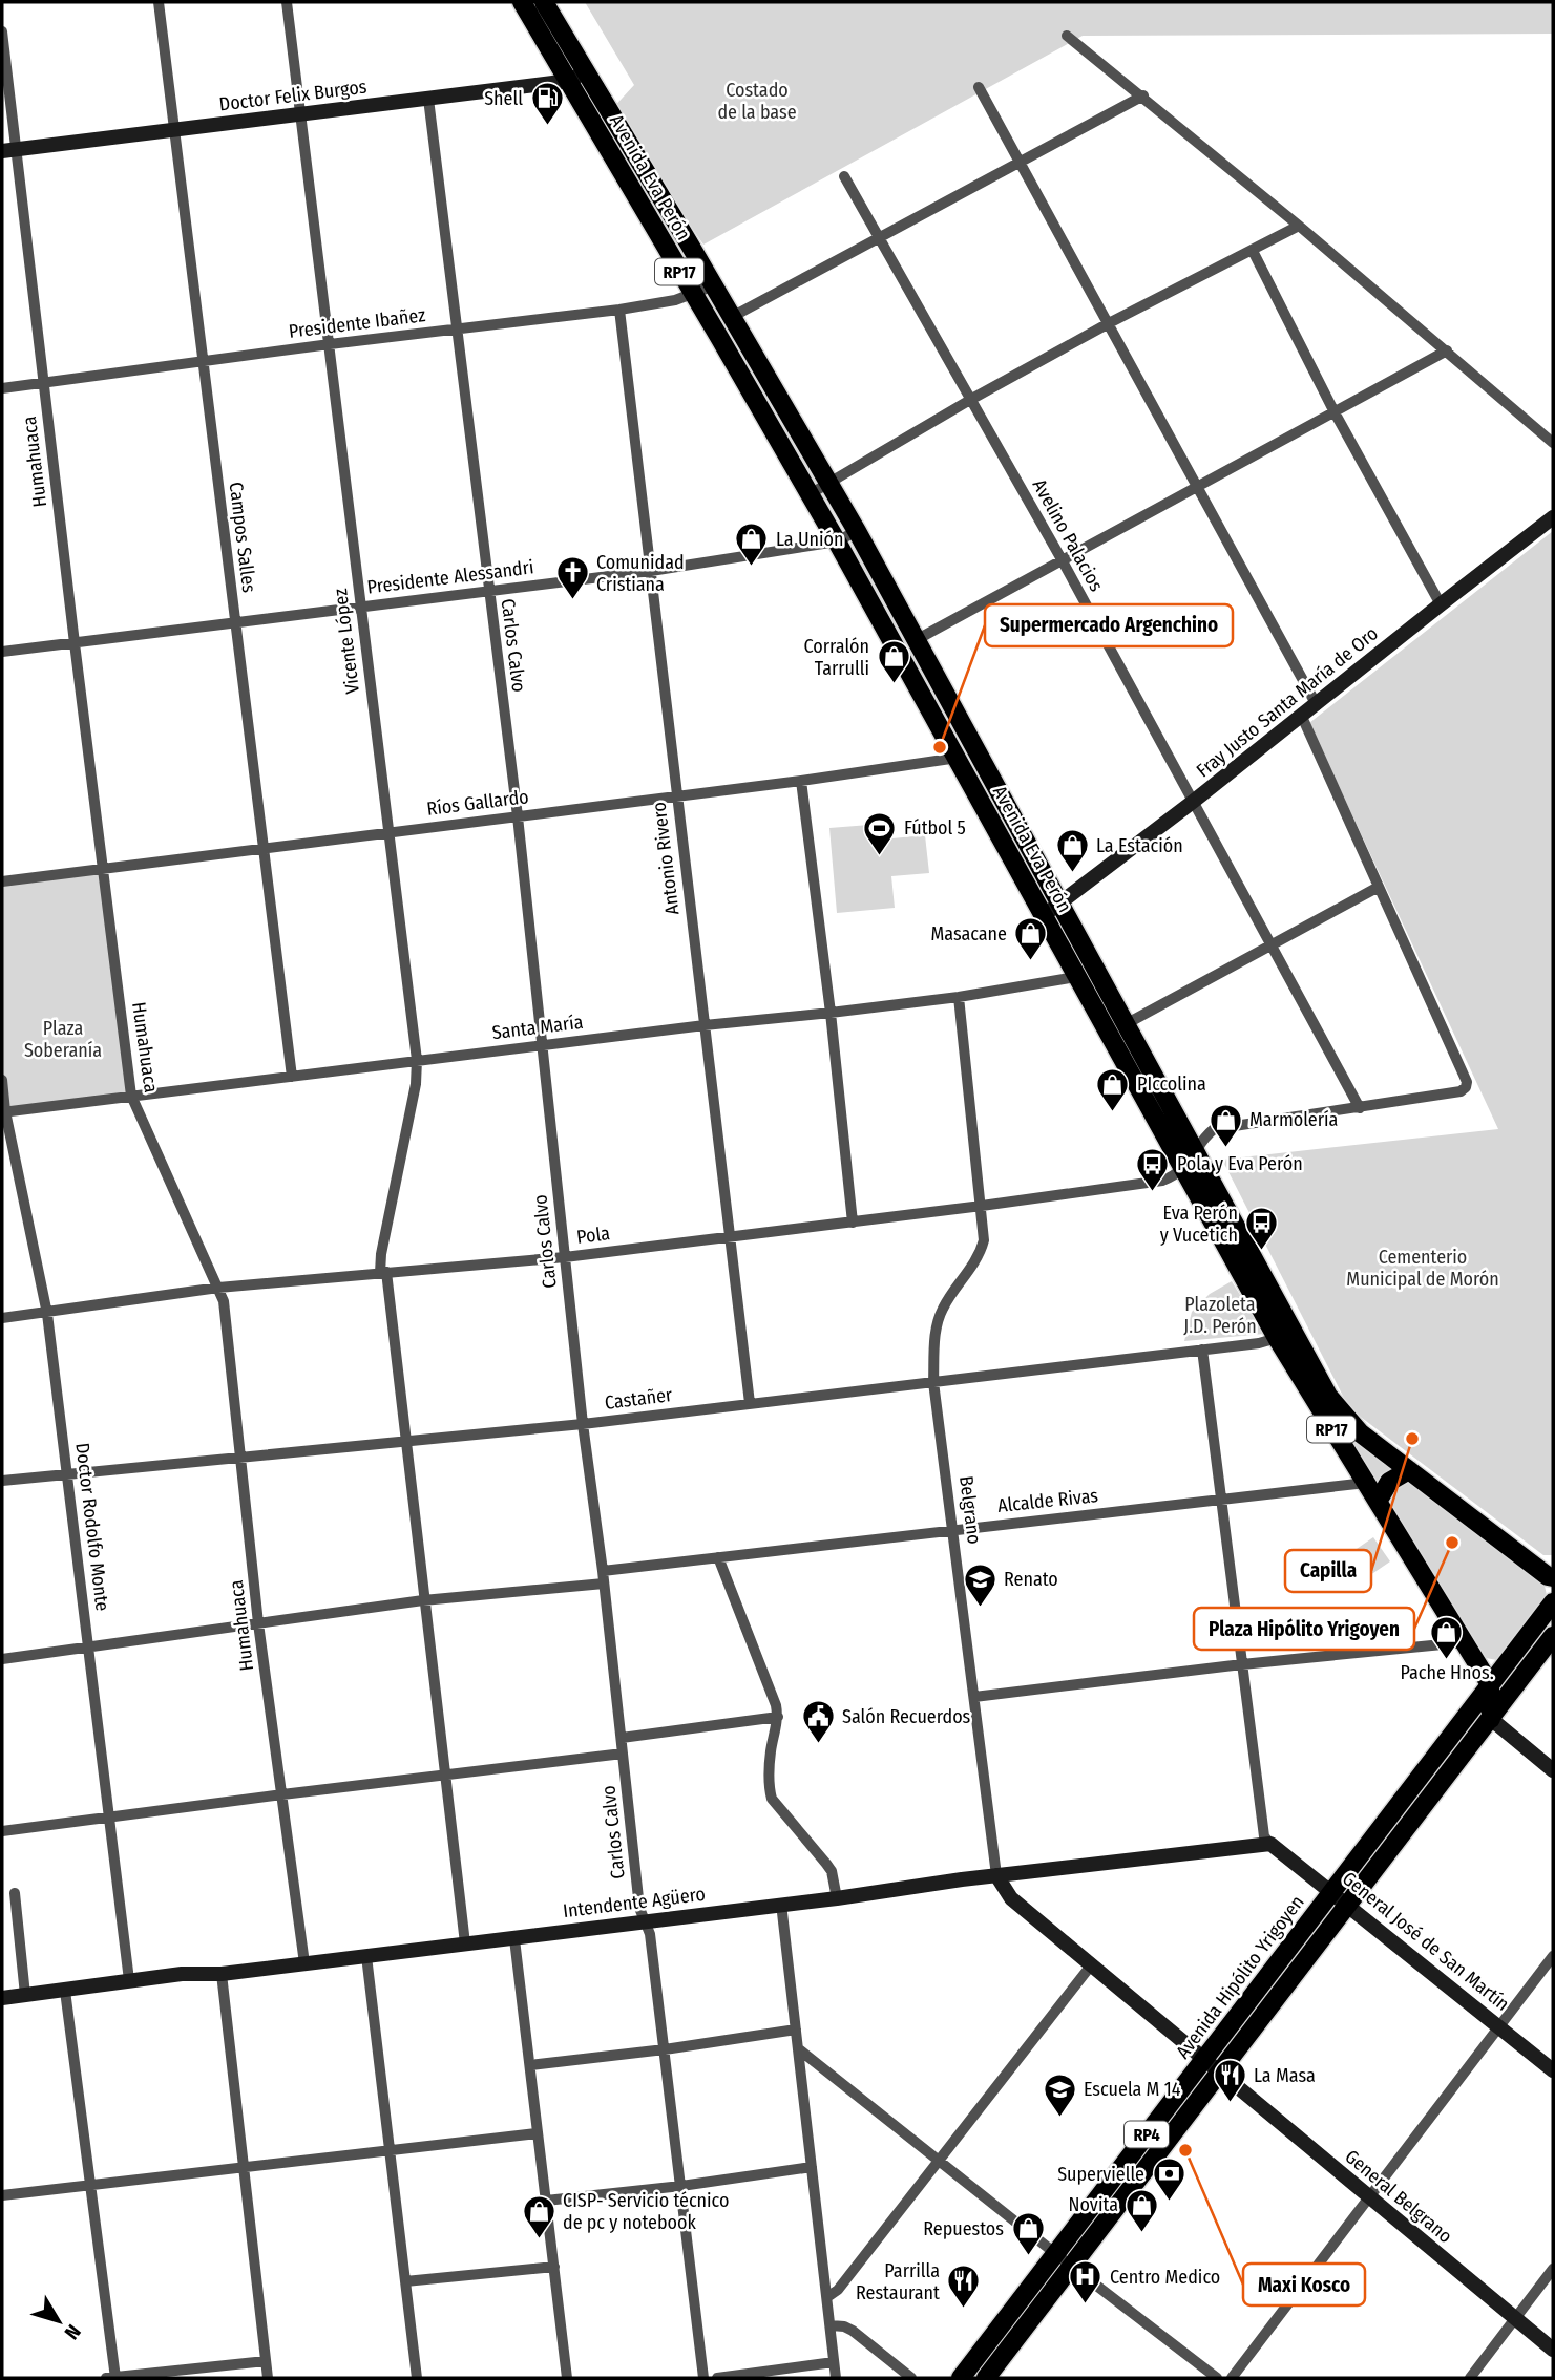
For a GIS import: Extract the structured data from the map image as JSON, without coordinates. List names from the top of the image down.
{
  "streets": {
    "main road": [
      "Avenida Eva Perón",
      "RP17",
      "Avenida Hipólito Yrigoyen",
      "RP4"
    ],
    "street": [
      "Doctor Felix Burgos",
      "Presidente Ibañez",
      "Humahuaca",
      "Avelino Palacios",
      "Campos Salles",
      "Presidente Alessandri",
      "Vicente López",
      "Carlos Calvo",
      "Fray Justo Santa María de Oro",
      "Ríos Gallardo",
      "Antonio Rivero",
      "Santa María",
      "Pola",
      "Castañer",
      "Alcalde Rivas",
      "Belgrano",
      "Doctor Rodolfo Monte",
      "Intendente Agüero",
      "General José de San Martín",
      "General Belgrano"
    ]
  },
  "crossings": [
    ["Doctor Felix Burgos", "Avenida Eva Perón"],
    ["Doctor Felix Burgos", "Humahuaca"],
    ["Doctor Felix Burgos", "Campos Salles"],
    ["Doctor Felix Burgos", "Vicente López"],
    ["Doctor Felix Burgos", "Carlos Calvo"],
    ["Avenida Eva Perón", "Presidente Ibañez"],
    ["Avenida Eva Perón", "Presidente Alessandri"],
    ["Avenida Eva Perón", "Fray Justo Santa María de Oro"],
    ["Avenida Eva Perón", "Ríos Gallardo"],
    ["Avenida Eva Perón", "Santa María"],
    ["Avenida Eva Perón", "Pola"],
    ["Avenida Eva Perón", "Castañer"],
    ["Avenida Eva Perón", "Alcalde Rivas"],
    ["Avenida Eva Perón", "Avenida Hipólito Yrigoyen"],
    ["Presidente Ibañez", "Humahuaca"],
    ["Presidente Ibañez", "Campos Salles"],
    ["Presidente Ibañez", "Vicente López"],
    ["Presidente Ibañez", "Carlos Calvo"],
    ["Presidente Ibañez", "Antonio Rivero"],
    ["Humahuaca", "Presidente Alessandri"],
    ["Humahuaca", "Ríos Gallardo"],
    ["Humahuaca", "Santa María"],
    ["Humahuaca", "Pola"],
    ["Humahuaca", "Castañer"],
    ["Humahuaca", "Alcalde Rivas"],
    ["Humahuaca", "Intendente Agüero"],
    ["Avelino Palacios", "Fray Justo Santa María de Oro"],
    ["Campos Salles", "Presidente Alessandri"],
    ["Campos Salles", "Ríos Gallardo"],
    ["Campos Salles", "Santa María"],
    ["Presidente Alessandri", "Vicente López"],
    ["Presidente Alessandri", "Carlos Calvo"],
    ["Presidente Alessandri", "Antonio Rivero"],
    ["Vicente López", "Ríos Gallardo"],
    ["Vicente López", "Santa María"],
    ["Vicente López", "Pola"],
    ["Vicente López", "Castañer"],
    ["Vicente López", "Alcalde Rivas"],
    ["Vicente López", "Intendente Agüero"],
    ["Carlos Calvo", "Ríos Gallardo"],
    ["Carlos Calvo", "Santa María"],
    ["Carlos Calvo", "Pola"],
    ["Carlos Calvo", "Castañer"],
    ["Carlos Calvo", "Alcalde Rivas"],
    ["Carlos Calvo", "Intendente Agüero"],
    ["Ríos Gallardo", "Antonio Rivero"],
    ["Antonio Rivero", "Santa María"],
    ["Antonio Rivero", "Pola"],
    ["Antonio Rivero", "Castañer"],
    ["Santa María", "Belgrano"],
    ["Santa María", "Doctor Rodolfo Monte"],
    ["Pola", "Belgrano"],
    ["Pola", "Doctor Rodolfo Monte"],
    ["Castañer", "Belgrano"],
    ["Castañer", "Doctor Rodolfo Monte"],
    ["Alcalde Rivas", "Belgrano"],
    ["Alcalde Rivas", "Doctor Rodolfo Monte"],
    ["Belgrano", "Intendente Agüero"],
    ["Belgrano", "Avenida Hipólito Yrigoyen"],
    ["Belgrano", "RP4"],
    ["Belgrano", "General Belgrano"],
    ["Doctor Rodolfo Monte", "Intendente Agüero"],
    ["Intendente Agüero", "General José de San Martín"],
    ["General José de San Martín", "Avenida Hipólito Yrigoyen"],
    ["General José de San Martín", "RP4"],
    ["RP4", "General Belgrano"]
  ],
  "parks": [
    "Costado de la base",
    "Plaza Soberanía",
    "Cementerio Municipal de Morón",
    "Plazoleta J.D. Perón"
  ],
  "places": {
    "fuel station": ["Shell"],
    "shop": [
      "La Unión",
      "Corralón Tarrulli",
      "La Estación",
      "Masacane",
      "PIccolina",
      "Marmolería",
      "Pache Hnos.",
      "Novita",
      "CISP- Servicio técnico de pc y notebook",
      "Repuestos"
    ],
    "church": ["Comunidad Cristiana"],
    "other": [
      "Supermercado Argenchino",
      "Capilla",
      "Plaza Hipólito Yrigoyen",
      "Maxi Kosco"
    ],
    "sports": ["Fútbol 5"],
    "bus stop": ["Pola y Eva Perón", "Eva Perón y Vucetich"],
    "school or university": ["Renato", "Escuela M 14"],
    "public building": ["Salón Recuerdos"],
    "restaurant": ["La Masa", "Parrilla Restaurant"],
    "bank": ["Supervielle"],
    "hospital": ["Centro Medico"]
  },
  "north": "bottom right"
}
